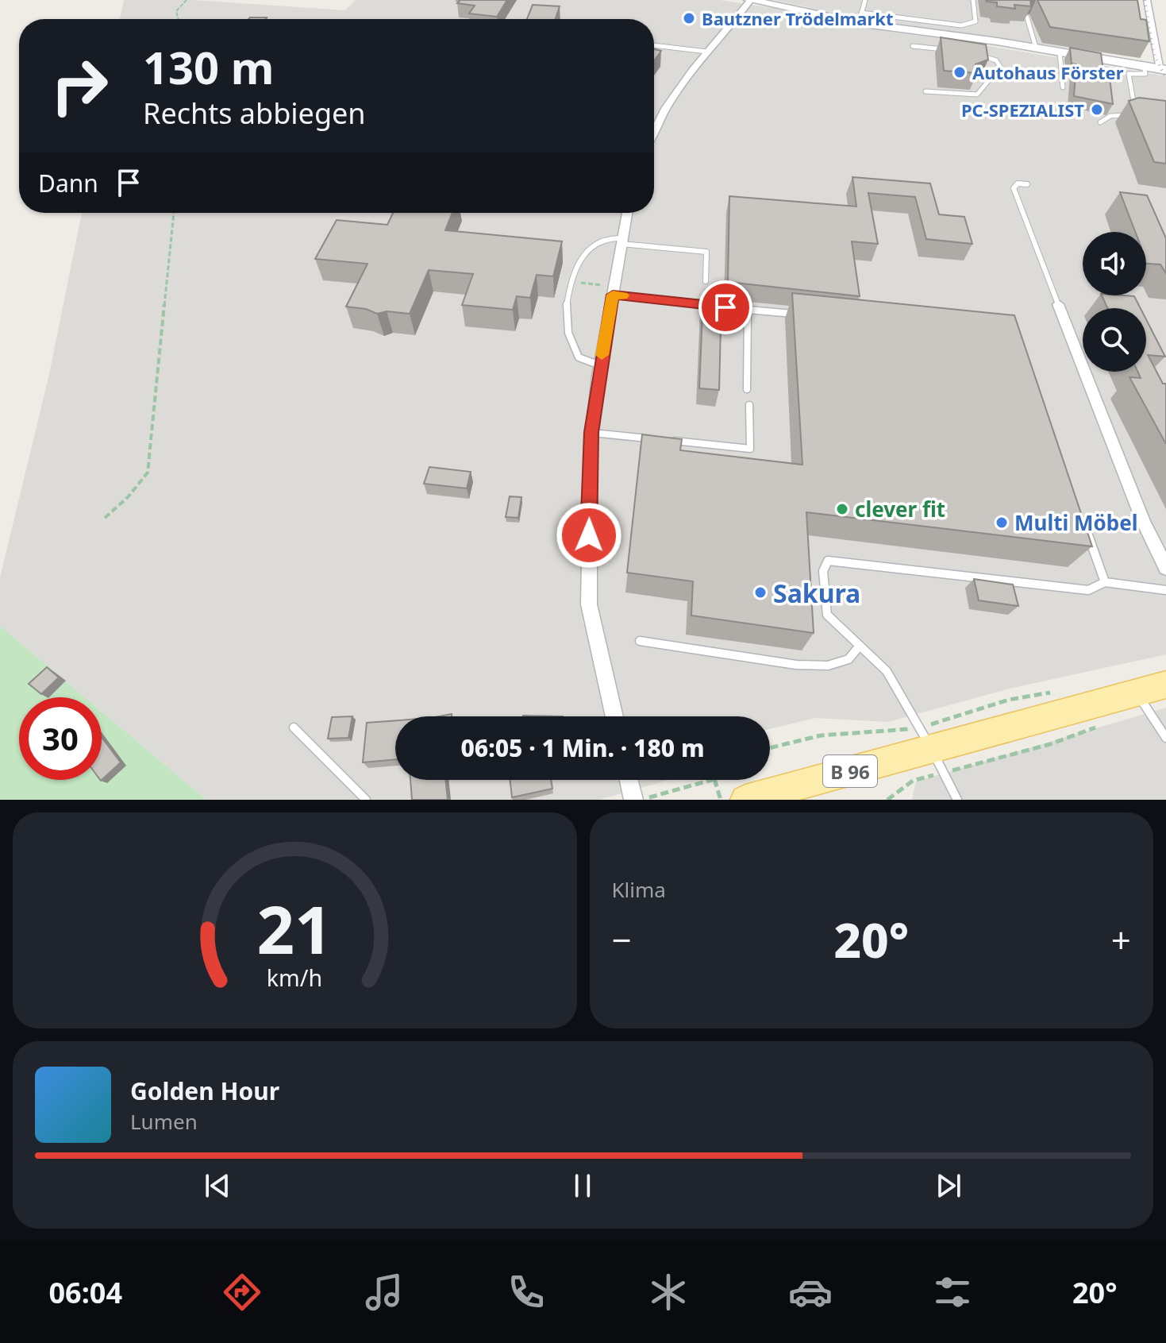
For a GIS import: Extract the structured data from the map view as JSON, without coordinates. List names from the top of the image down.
{
  "streets": {
    "main road": ["B 96"]
  },
  "places": [
    "Bautzner Trödelmarkt",
    "Autohaus Förster",
    "PC-SPEZIALIST",
    "clever fit",
    "Multi Möbel",
    "Sakura"
  ],
  "page": {
    "turn": ["130 m", "Rechts abbiegen"],
    "then": "Dann",
    "limit": "30",
    "trip": "06:05 · 1 Min. · 180 m",
    "tile": "Klima",
    "heat": ["−", "20°", "+"],
    "song": ["Golden Hour", "Lumen"],
    "tabs": ["06:04", "20°"],
    "gauge": ["21", "km/h"]
  }
}
